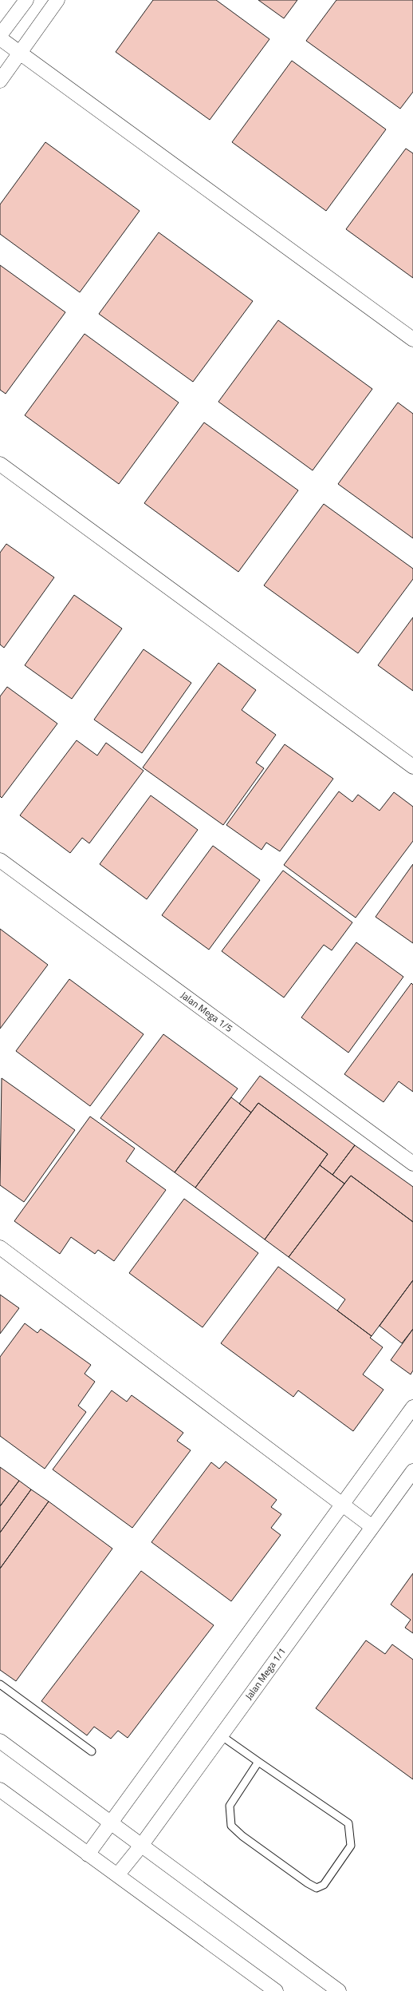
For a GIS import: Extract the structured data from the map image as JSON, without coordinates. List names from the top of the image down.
{
  "streets": {
    "street": ["Jalan Mega 1/5", "Jalan Mega 1/1"]
  }
}
